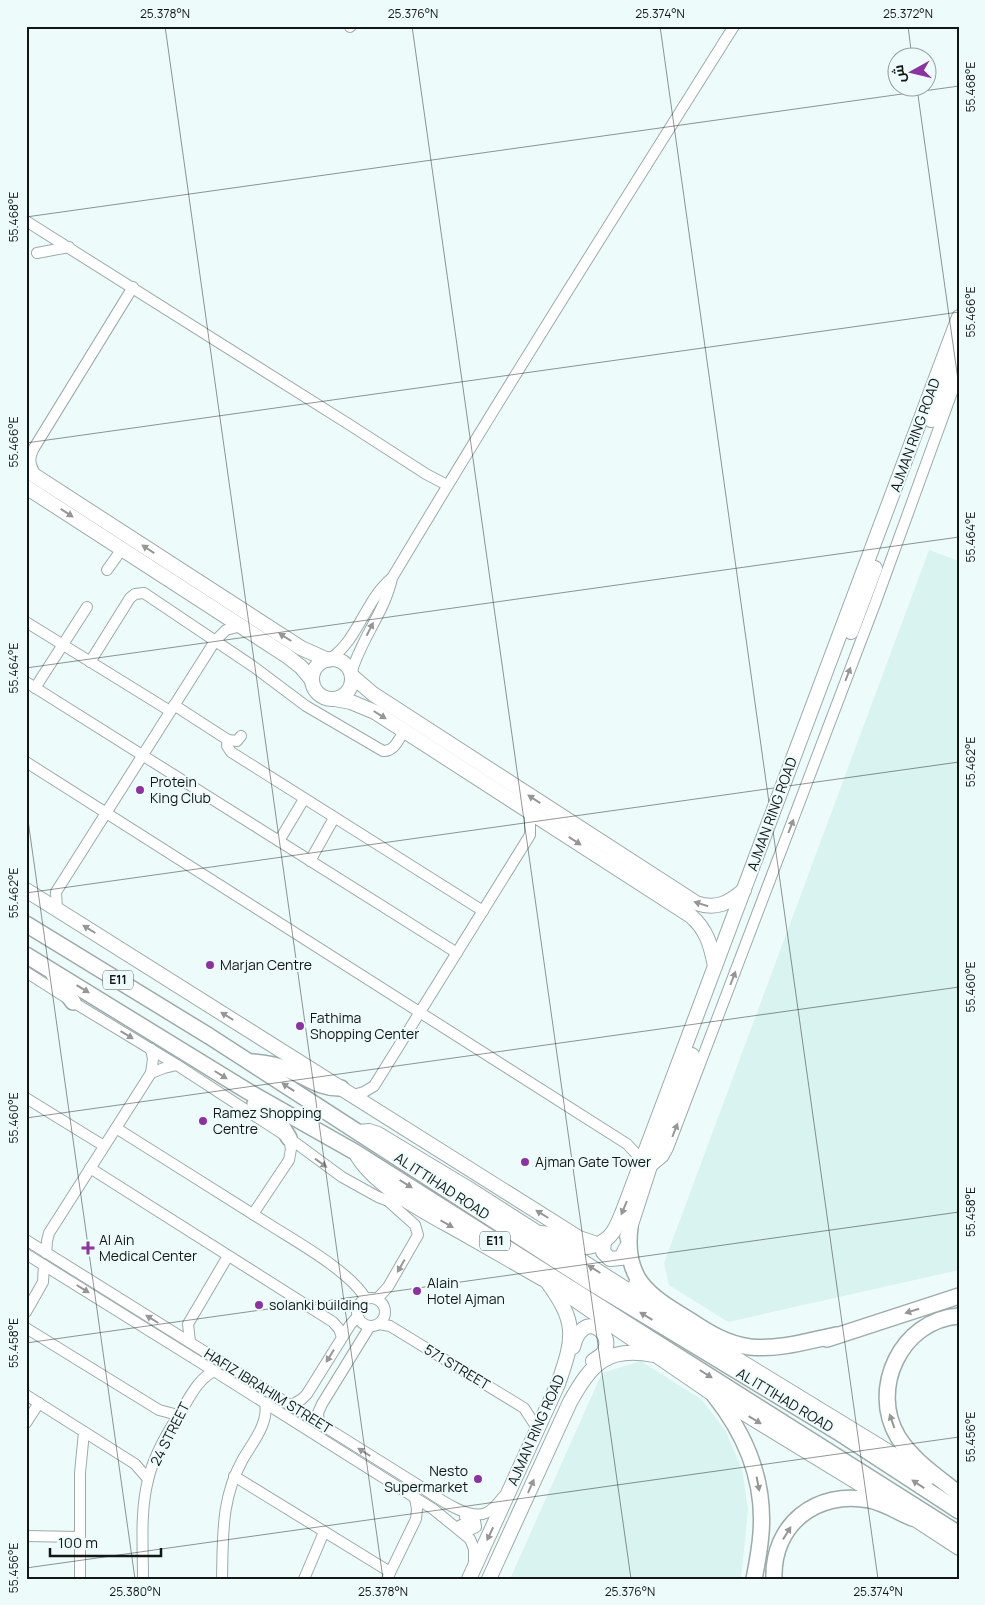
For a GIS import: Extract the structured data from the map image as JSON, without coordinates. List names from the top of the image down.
{
  "streets": {
    "highway": ["E11", "AL ITTIHAD ROAD"],
    "main road": ["AJMAN RING ROAD"],
    "street": ["571 STREET", "HAFIZ IBRAHIM STREET", "24 STREET"]
  },
  "crossings": [
    ["AJMAN RING ROAD", "571 STREET"],
    ["AJMAN RING ROAD", "HAFIZ IBRAHIM STREET"],
    ["HAFIZ IBRAHIM STREET", "24 STREET"]
  ],
  "places": {
    "other": [
      "Protein King Club",
      "Marjan Centre",
      "Fathima Shopping Center",
      "Ramez Shopping Centre",
      "Ajman Gate Tower",
      "Alain Hotel Ajman",
      "solanki building",
      "Nesto Supermarket"
    ],
    "health": ["Al Ain Medical Center"]
  },
  "scale_bar": "100 m",
  "north": "left",
  "coordinates": [
    "25.378°N",
    "25.376°N",
    "25.374°N",
    "25.372°N",
    "55.468°E",
    "55.466°E",
    "55.464°E",
    "55.462°E",
    "55.460°E",
    "55.458°E",
    "55.456°E",
    "25.380°N"
  ]
}
